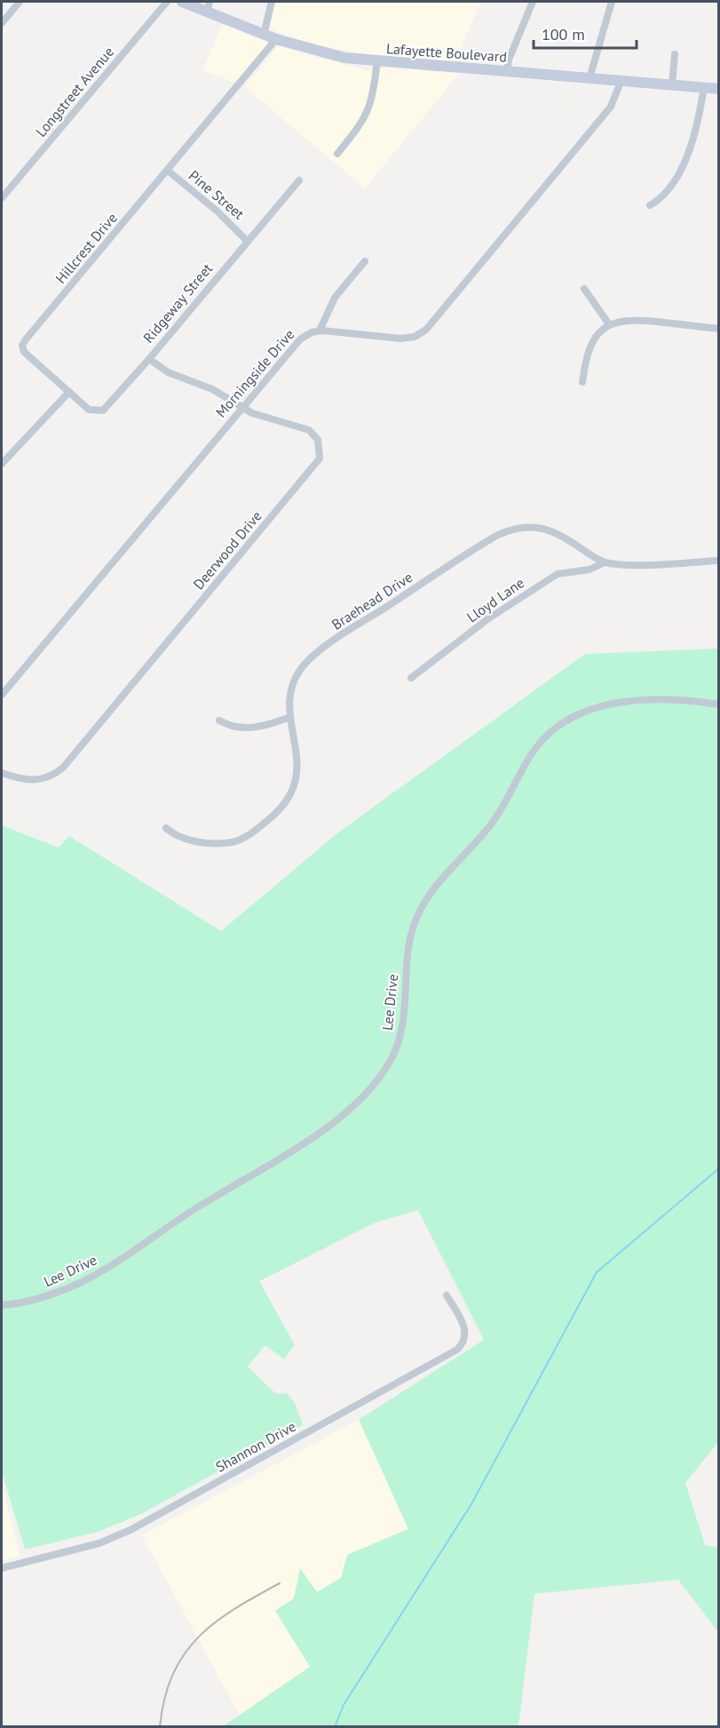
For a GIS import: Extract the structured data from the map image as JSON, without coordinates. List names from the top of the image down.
{
  "streets": {
    "main road": ["Lafayette Boulevard"],
    "street": [
      "Longstreet Avenue",
      "Pine Street",
      "Hillcrest Drive",
      "Ridgeway Street",
      "Morningside Drive",
      "Deerwood Drive",
      "Lloyd Lane",
      "Braehead Drive",
      "Lee Drive",
      "Shannon Drive"
    ]
  },
  "crossings": [
    ["Lafayette Boulevard", "Hillcrest Drive"],
    ["Pine Street", "Hillcrest Drive"],
    ["Pine Street", "Ridgeway Street"],
    ["Hillcrest Drive", "Ridgeway Street"],
    ["Ridgeway Street", "Deerwood Drive"],
    ["Morningside Drive", "Deerwood Drive"],
    ["Lloyd Lane", "Braehead Drive"]
  ],
  "scale_bar": "100 m"
}
